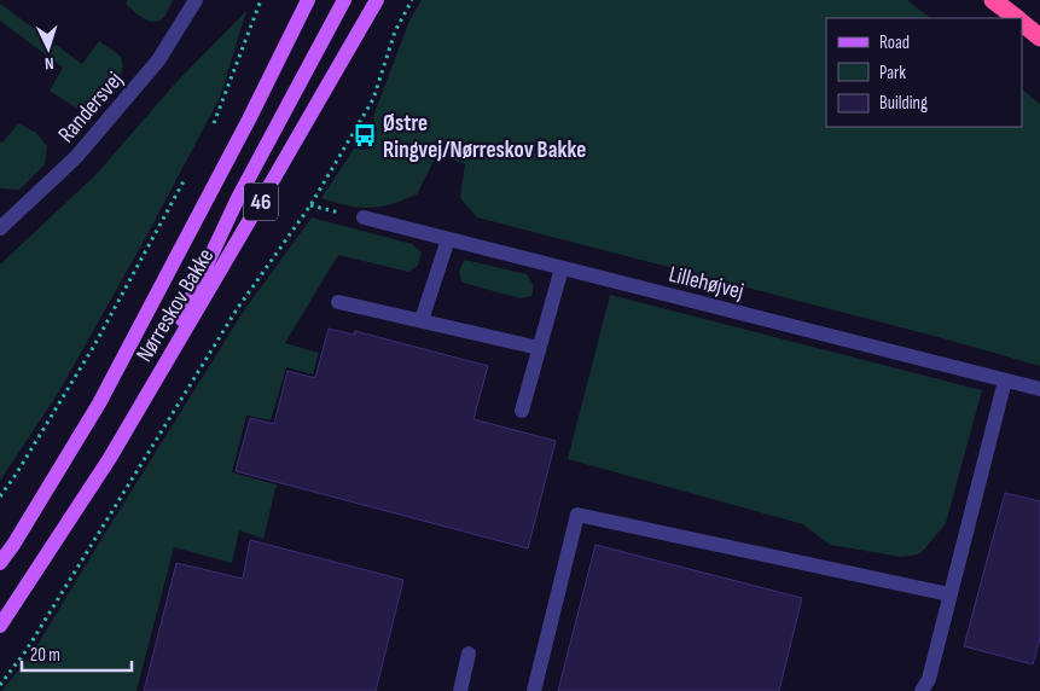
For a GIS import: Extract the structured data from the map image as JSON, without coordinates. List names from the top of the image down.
{
  "streets": {
    "main road": ["46", "Nørreskov Bakke"],
    "street": ["Randersvej", "Lillehøjvej"]
  },
  "places": {
    "bus stop": ["Østre Ringvej/Nørreskov Bakke"]
  },
  "legend": ["Road", "Park", "Building"],
  "scale_bar": "20 m",
  "north": "bottom"
}
